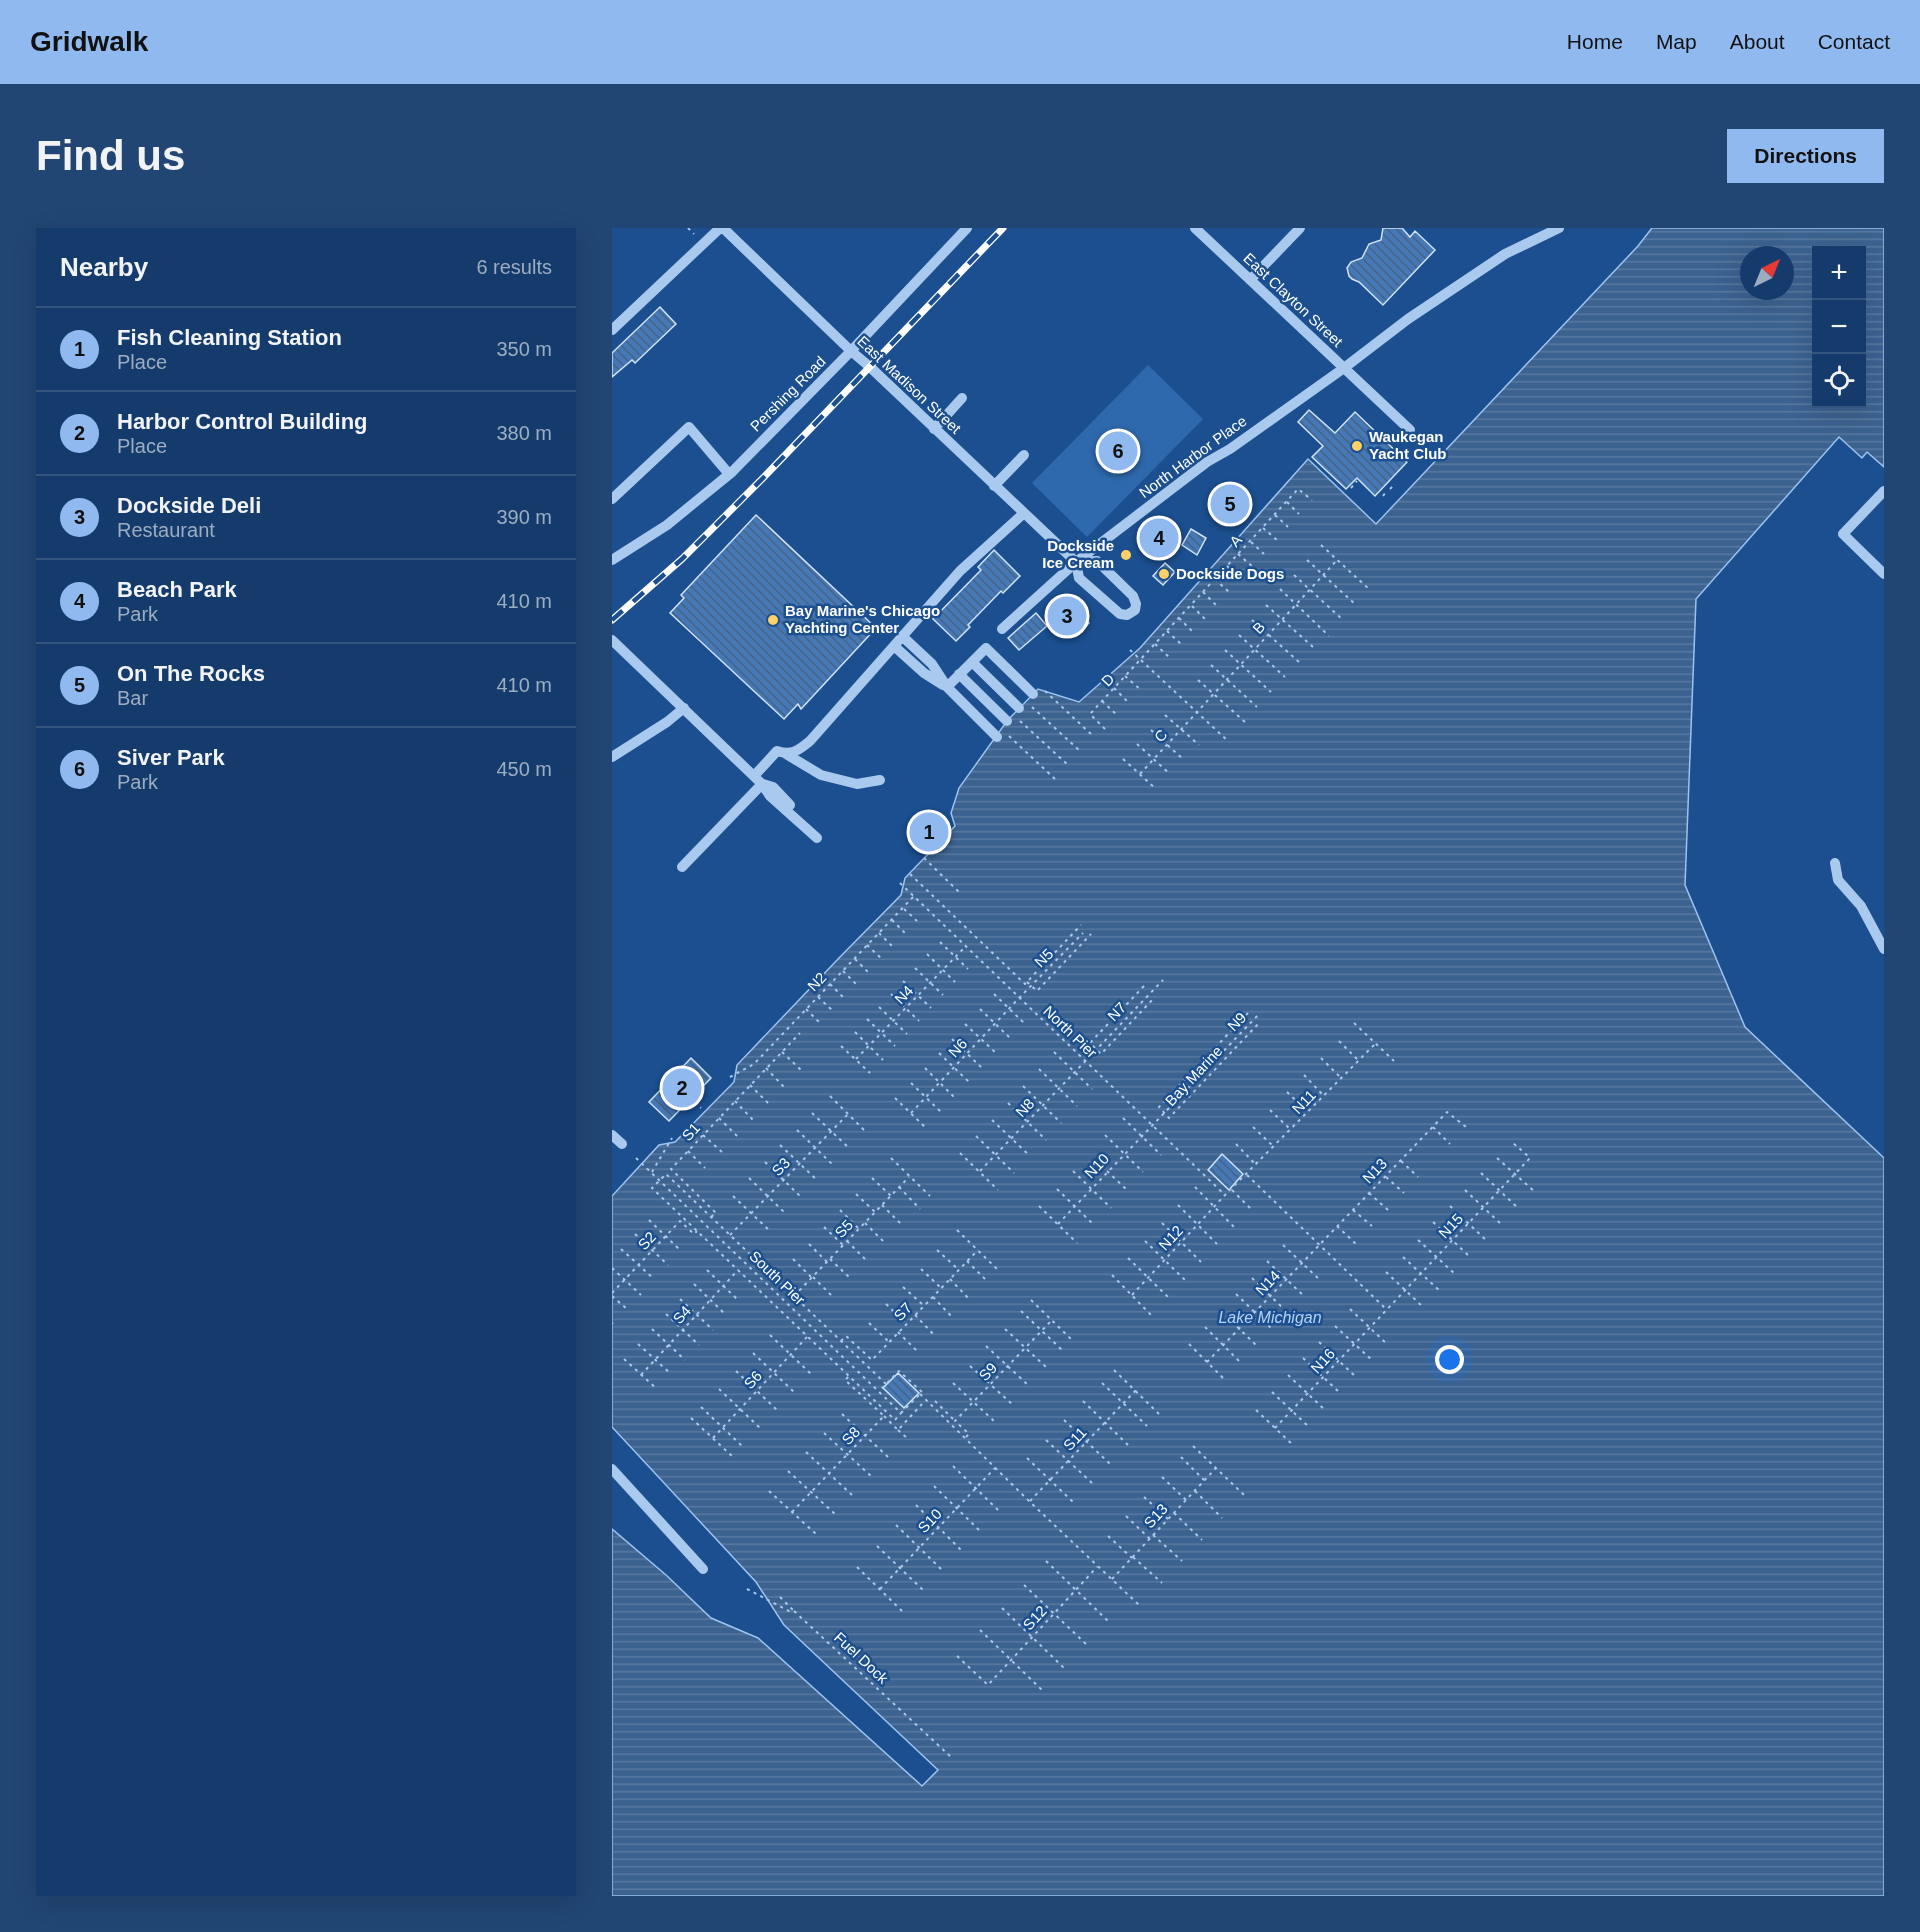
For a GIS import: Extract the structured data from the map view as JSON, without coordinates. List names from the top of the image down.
{
  "streets": {
    "street": [
      "East Clayton Street",
      "East Madison Street",
      "Pershing Road",
      "North Harbor Place"
    ],
    "path": [
      "A",
      "B",
      "D",
      "C",
      "N5",
      "N2",
      "N4",
      "N7",
      "N9",
      "North Pier",
      "N6",
      "Bay Marine",
      "N11",
      "N8",
      "S1",
      "N10",
      "S3",
      "N13",
      "N15",
      "S5",
      "N12",
      "S2",
      "South Pier",
      "N14",
      "S7",
      "S4",
      "N16",
      "S9",
      "S6",
      "S8",
      "S11",
      "S13",
      "S10",
      "S12",
      "Fuel Dock"
    ]
  },
  "crossings": [
    ["East Clayton Street", "North Harbor Place"],
    ["East Madison Street", "Pershing Road"],
    ["East Madison Street", "North Harbor Place"],
    ["A", "D"],
    ["B", "C"],
    ["N5", "N6"],
    ["N2", "North Pier"],
    ["N4", "North Pier"],
    ["N7", "N8"],
    ["N9", "Bay Marine"],
    ["N9", "N10"],
    ["North Pier", "N12"],
    ["N11", "N12"],
    ["N13", "N14"],
    ["N15", "N16"]
  ],
  "water": ["Lake Michigan"],
  "places": [
    "Waukegan Yacht Club",
    "Dockside Ice Cream",
    "Dockside Dogs",
    "Bay Marine's Chicago Yachting Center"
  ],
  "north": "top right",
  "page": {
    "header": "Gridwalk",
    "nav": [
      "Home",
      "Map",
      "About",
      "Contact"
    ],
    "buttons": "Directions",
    "title": "Find us",
    "heading": ["Nearby", "6 results"],
    "map_buttons": ["+", "−"],
    "list": [
      {
        "mark": "1",
        "name": "Fish Cleaning Station",
        "note": "Place",
        "value": "350 m"
      },
      {
        "mark": "2",
        "name": "Harbor Control Building",
        "note": "Place",
        "value": "380 m"
      },
      {
        "mark": "3",
        "name": "Dockside Deli",
        "note": "Restaurant",
        "value": "390 m"
      },
      {
        "mark": "4",
        "name": "Beach Park",
        "note": "Park",
        "value": "410 m"
      },
      {
        "mark": "5",
        "name": "On The Rocks",
        "note": "Bar",
        "value": "410 m"
      },
      {
        "mark": "6",
        "name": "Siver Park",
        "note": "Park",
        "value": "450 m"
      }
    ],
    "pins": [
      "6",
      "5",
      "4",
      "3",
      "1",
      "2"
    ]
  }
}
